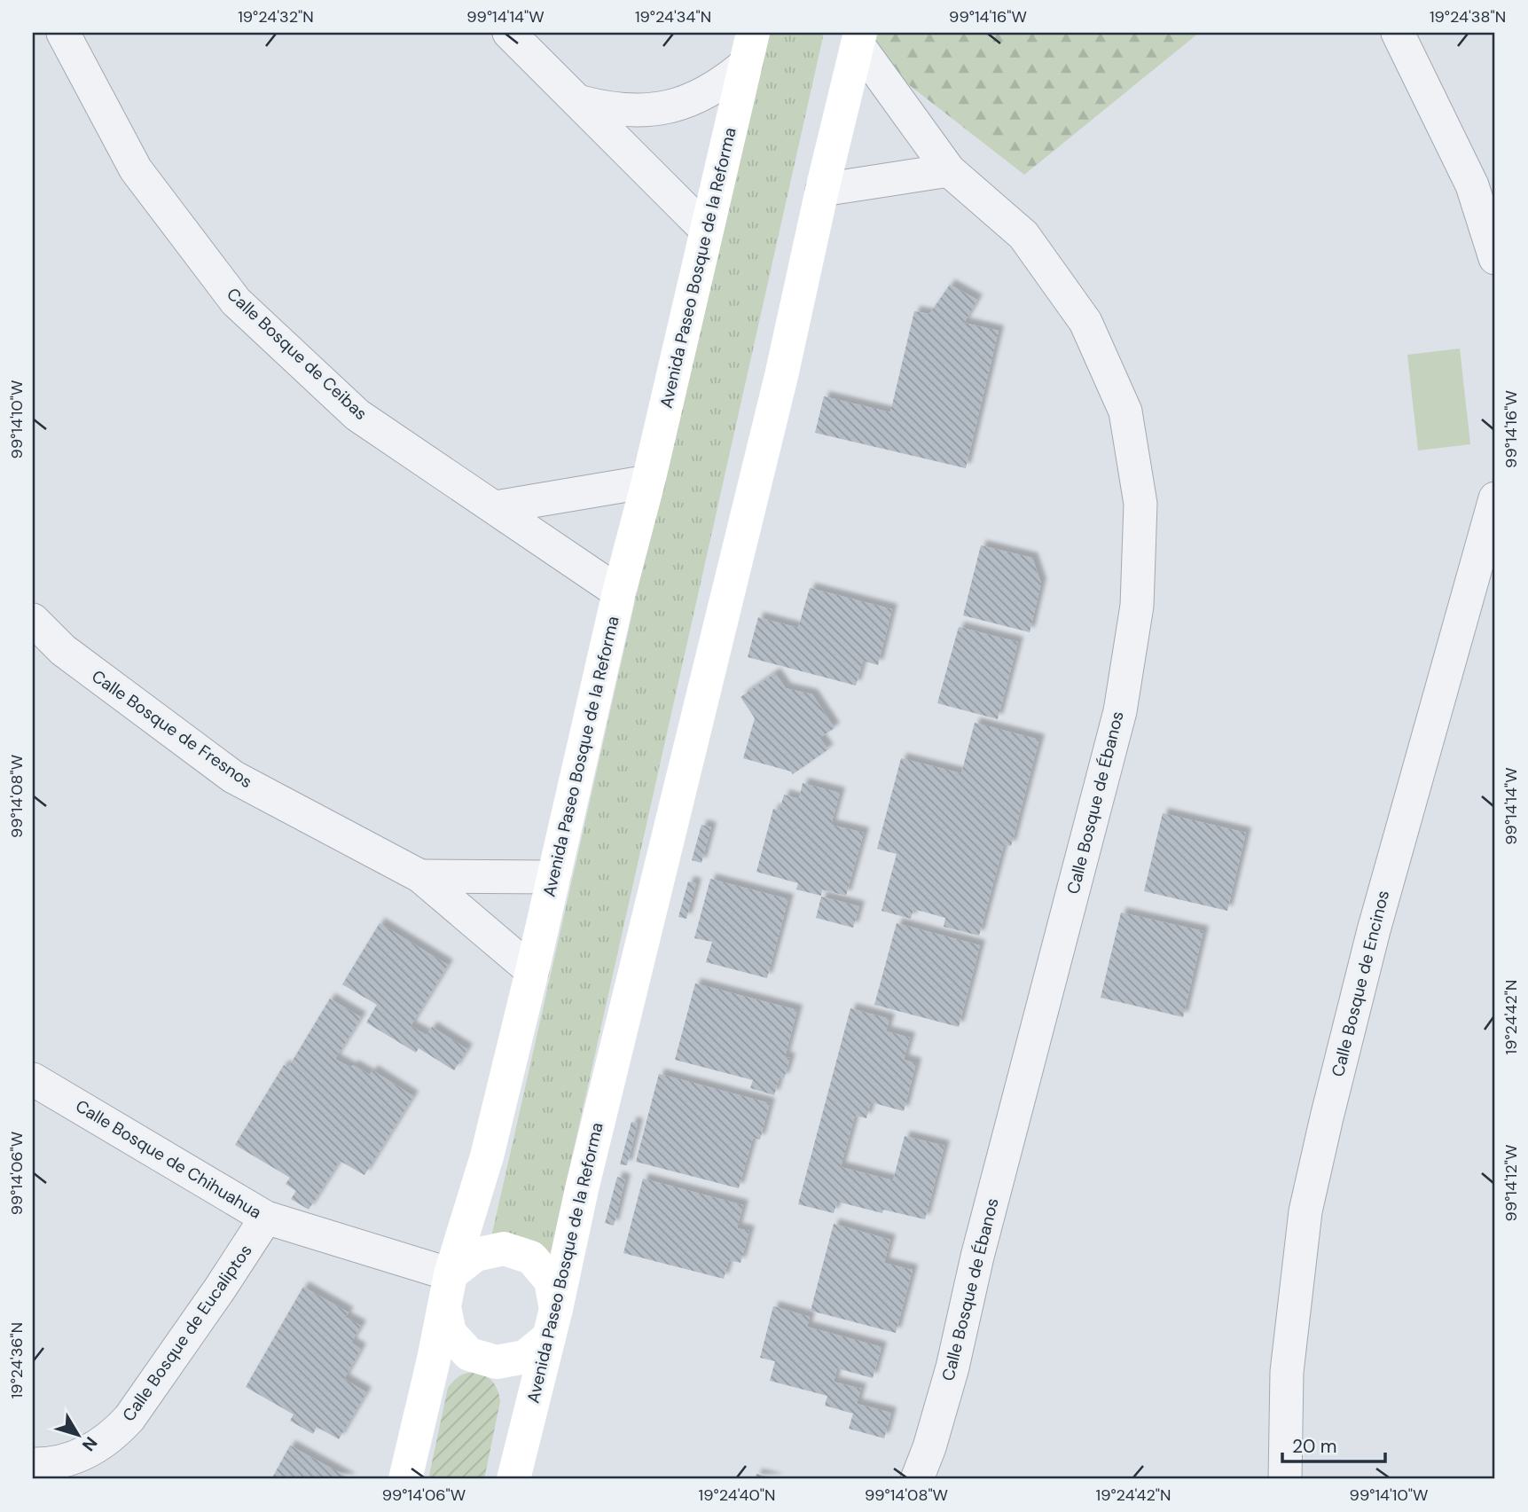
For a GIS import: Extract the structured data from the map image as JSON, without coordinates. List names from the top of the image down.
{
  "streets": {
    "main road": ["Avenida Paseo Bosque de la Reforma"],
    "street": [
      "Calle Bosque de Ceibas",
      "Calle Bosque de Fresnos",
      "Calle Bosque de Ébanos",
      "Calle Bosque de Encinos",
      "Calle Bosque de Chihuahua",
      "Calle Bosque de Eucaliptos"
    ]
  },
  "crossings": [
    ["Avenida Paseo Bosque de la Reforma", "Calle Bosque de Ceibas"],
    ["Avenida Paseo Bosque de la Reforma", "Calle Bosque de Fresnos"],
    ["Avenida Paseo Bosque de la Reforma", "Calle Bosque de Ébanos"],
    ["Avenida Paseo Bosque de la Reforma", "Calle Bosque de Chihuahua"],
    ["Calle Bosque de Chihuahua", "Calle Bosque de Eucaliptos"]
  ],
  "scale_bar": "20 m",
  "north": "bottom right",
  "coordinates": [
    "19°24'32\"N",
    "99°14'14\"W",
    "19°24'34\"N",
    "99°14'16\"W",
    "19°24'38\"N",
    "99°14'10\"W",
    "99°14'08\"W",
    "19°24'42\"N",
    "99°14'06\"W",
    "99°14'12\"W",
    "19°24'36\"N",
    "19°24'40\"N"
  ]
}
